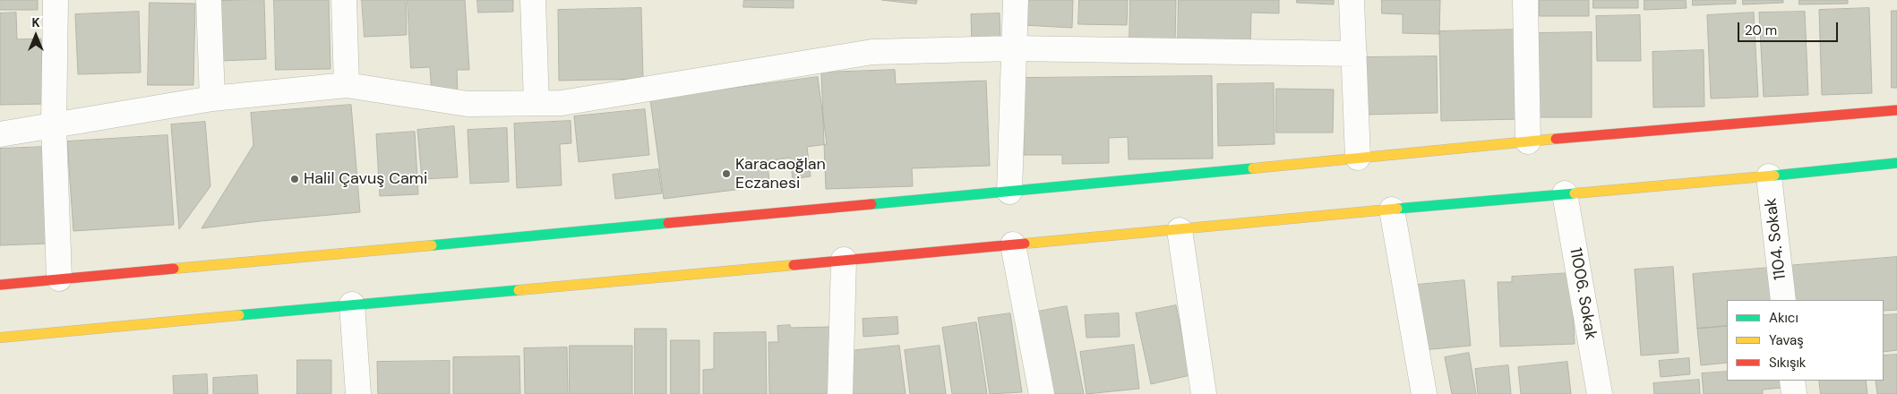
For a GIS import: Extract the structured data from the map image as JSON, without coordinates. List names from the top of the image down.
{
  "streets": {
    "street": ["1104. Sokak", "11006. Sokak"]
  },
  "places": ["Karacaoğlan Eczanesi", "Halil Çavuş Cami"],
  "legend": ["Akıcı", "Yavaş", "Sıkışık"],
  "scale_bar": "20 m",
  "north": "top"
}
